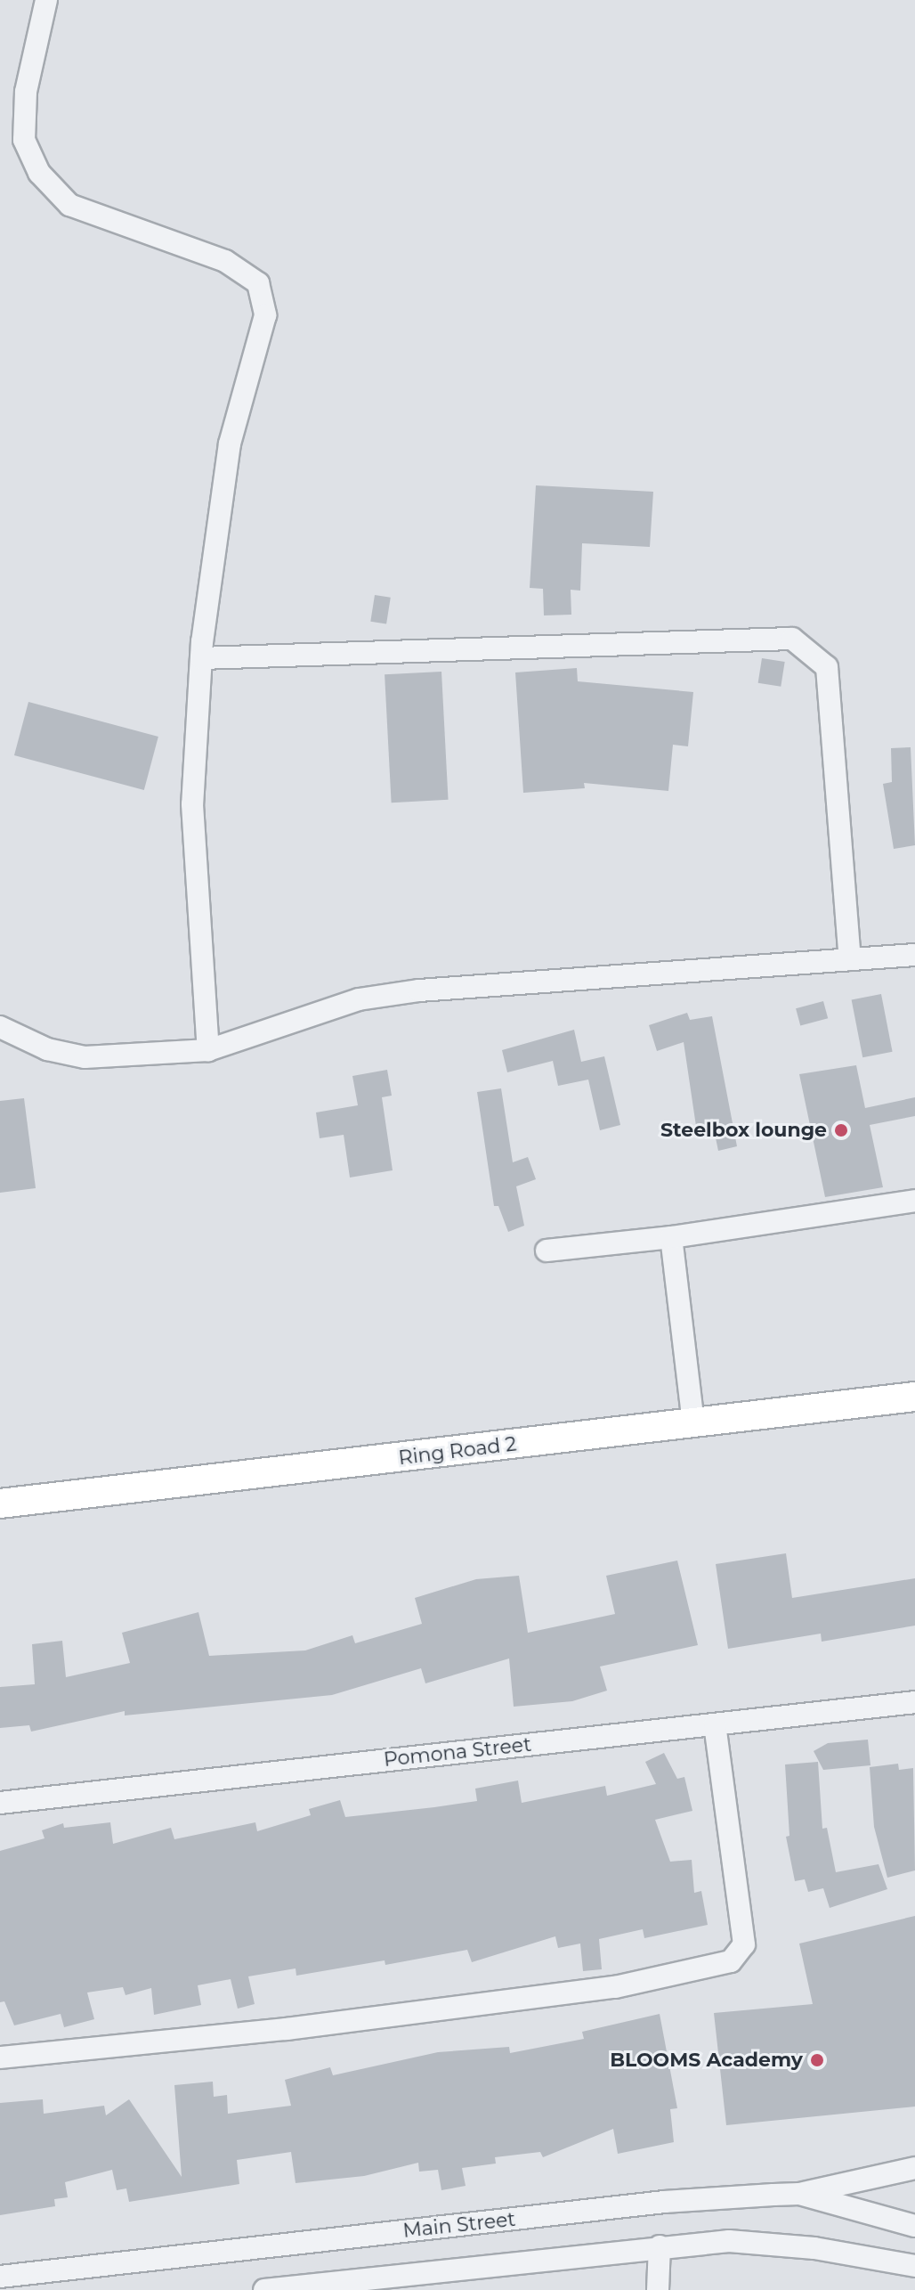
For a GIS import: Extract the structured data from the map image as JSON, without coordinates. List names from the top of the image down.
{
  "streets": {
    "main road": ["Ring Road 2"],
    "street": ["Pomona Street", "Main Street"]
  },
  "places": ["Steelbox lounge", "BLOOMS Academy"]
}
